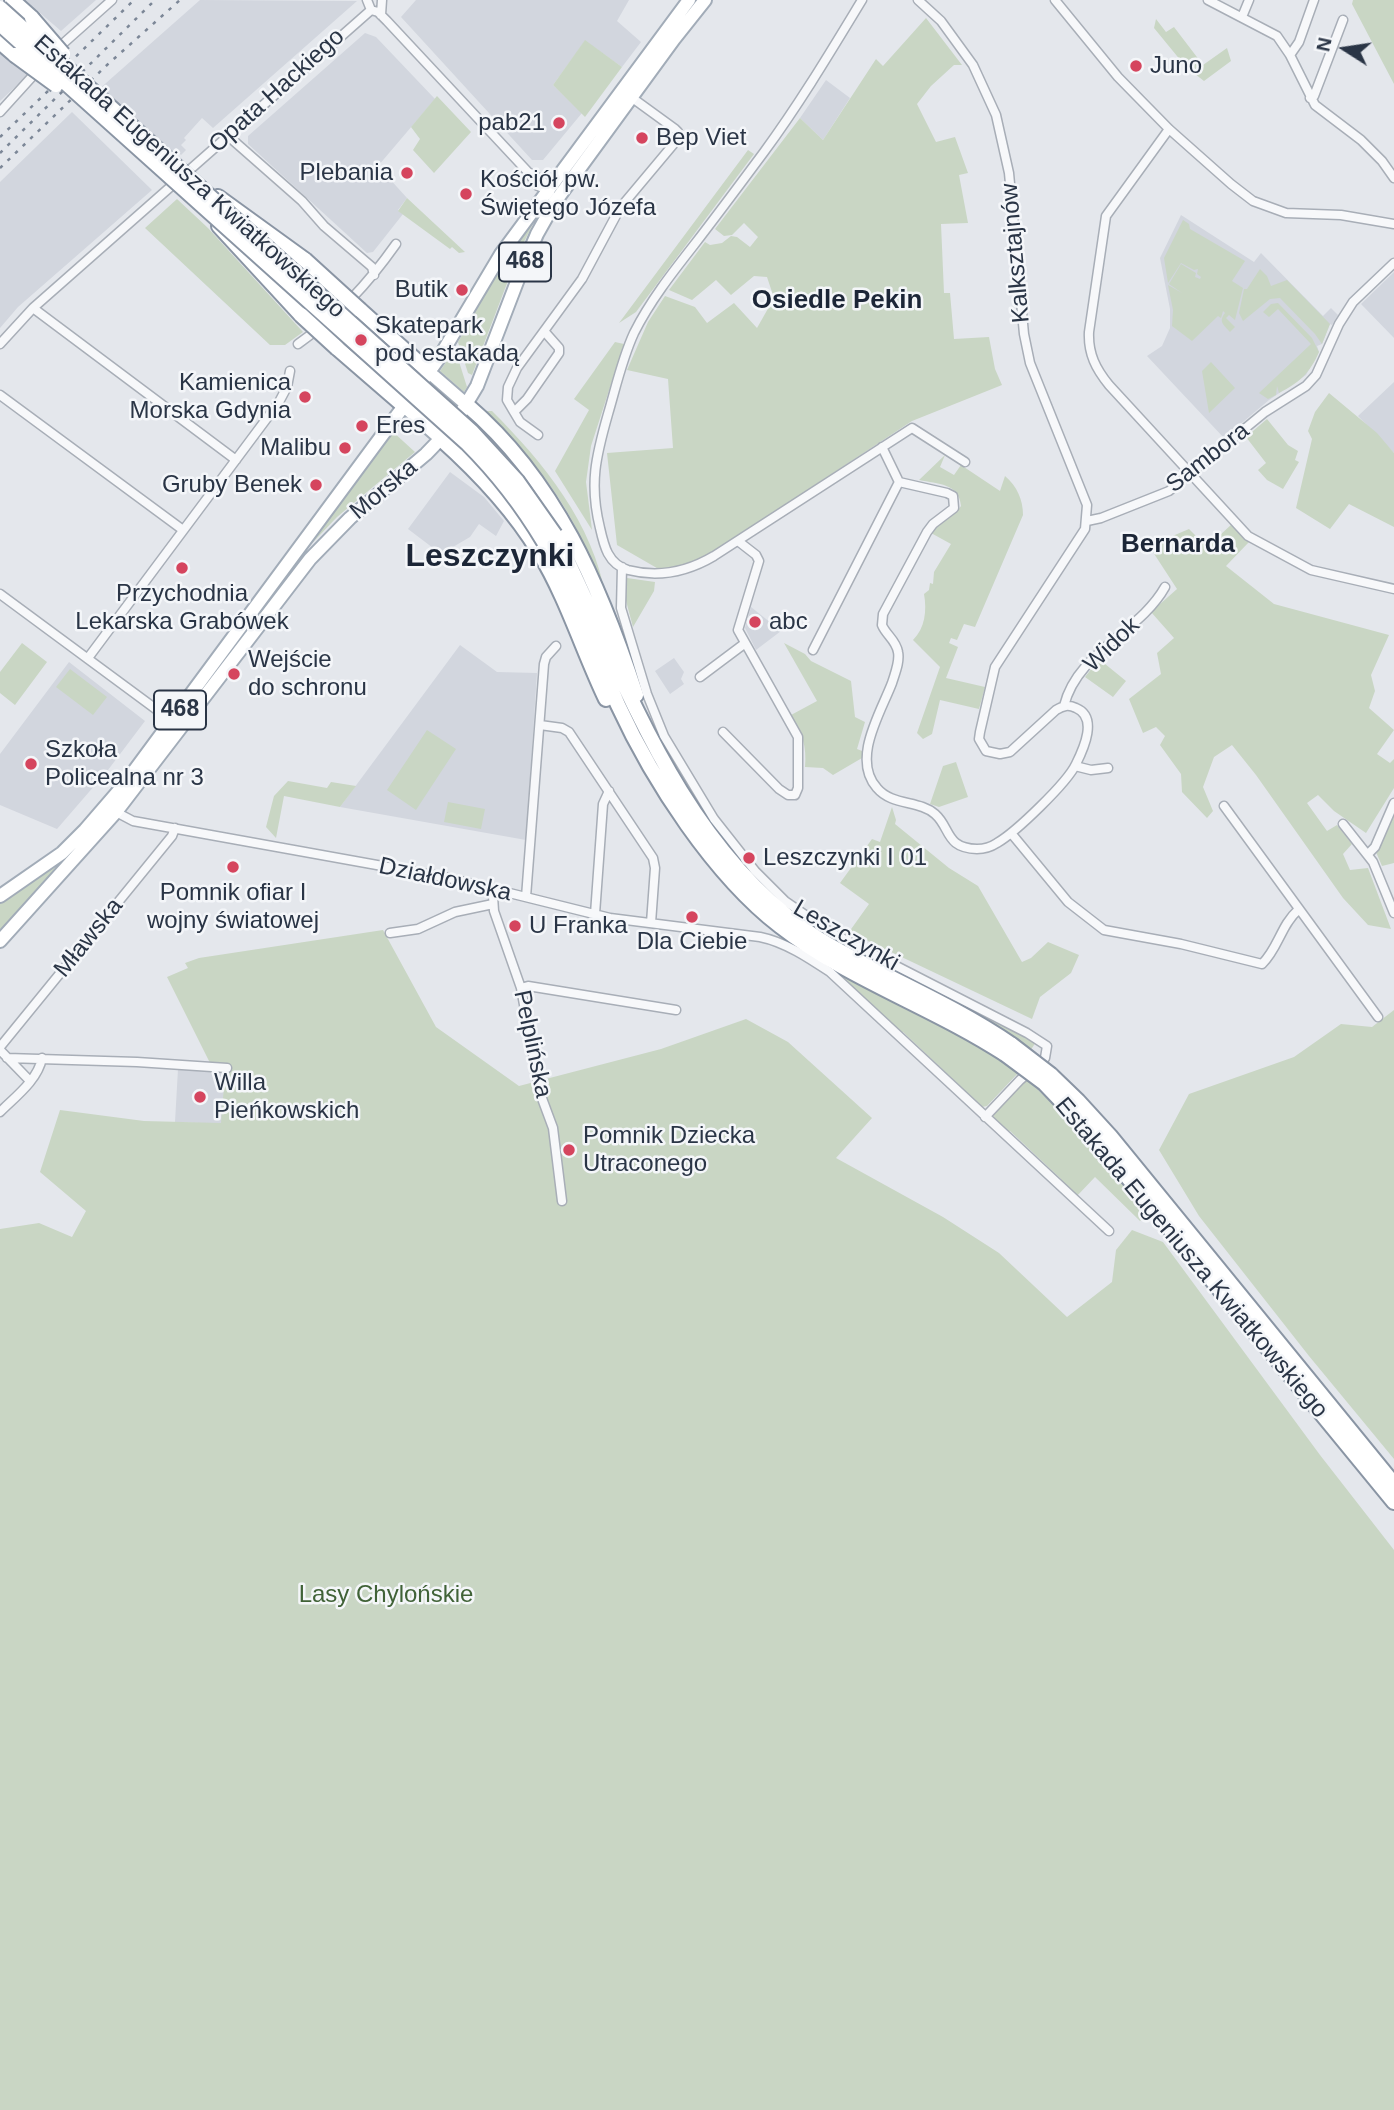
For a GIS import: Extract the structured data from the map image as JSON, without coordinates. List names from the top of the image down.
{
  "streets": {
    "highway": ["Estakada Eugeniusza Kwiatkowskiego"],
    "main road": ["468", "Morska"],
    "street": [
      "Opata Hackiego",
      "Kalksztajnów",
      "Sambora",
      "Widok",
      "Działdowska",
      "Leszczynki",
      "Mławska",
      "Pelplińska"
    ]
  },
  "crossings": [
    ["Kalksztajnów", "Sambora"],
    ["Morska", "Działdowska"],
    ["Działdowska", "Leszczynki"],
    ["Działdowska", "Mławska"],
    ["Działdowska", "Pelplińska"]
  ],
  "districts": ["Osiedle Pekin", "Bernarda", "Leszczynki"],
  "parks": ["Lasy Chylońskie"],
  "places": [
    "Juno",
    "pab21",
    "Bep Viet",
    "Plebania",
    "Kościół pw. Świętego Józefa",
    "Butik",
    "Skatepark pod estakadą",
    "Kamienica Morska Gdynia",
    "Eres",
    "Malibu",
    "Gruby Benek",
    "Przychodnia Lekarska Grabówek",
    "abc",
    "Wejście do schronu",
    "Szkoła Policealna nr 3",
    "Leszczynki I 01",
    "Pomnik ofiar I wojny światowej",
    "Dla Ciebie",
    "U Franka",
    "Willa Pieńkowskich",
    "Pomnik Dziecka Utraconego"
  ],
  "north": "left"
}
